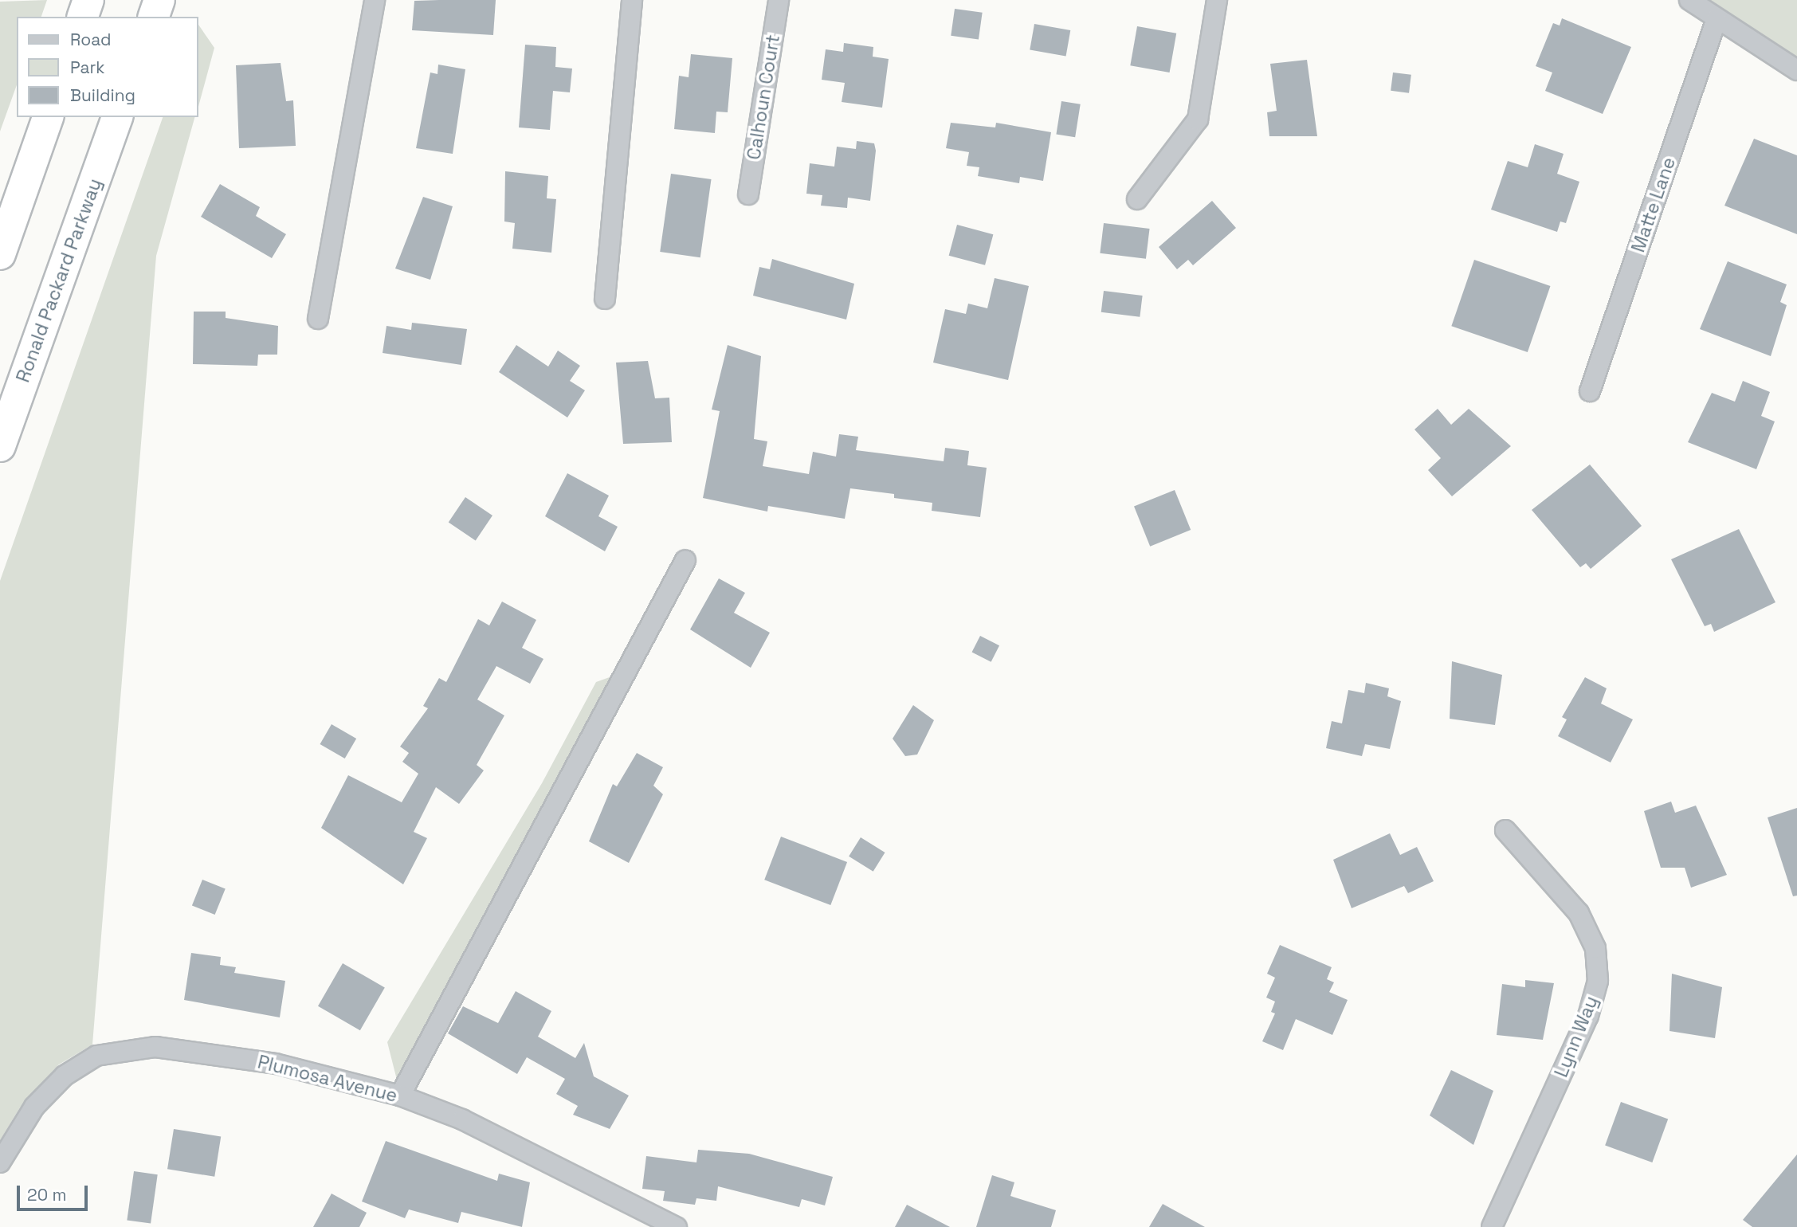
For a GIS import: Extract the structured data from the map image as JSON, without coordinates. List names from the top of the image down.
{
  "streets": {
    "highway": ["Ronald Packard Parkway"],
    "street": [
      "Calhoun Court",
      "Matte Lane",
      "Lynn Way",
      "Plumosa Avenue"
    ]
  },
  "legend": ["Road", "Park", "Building"],
  "scale_bar": "20 m"
}
